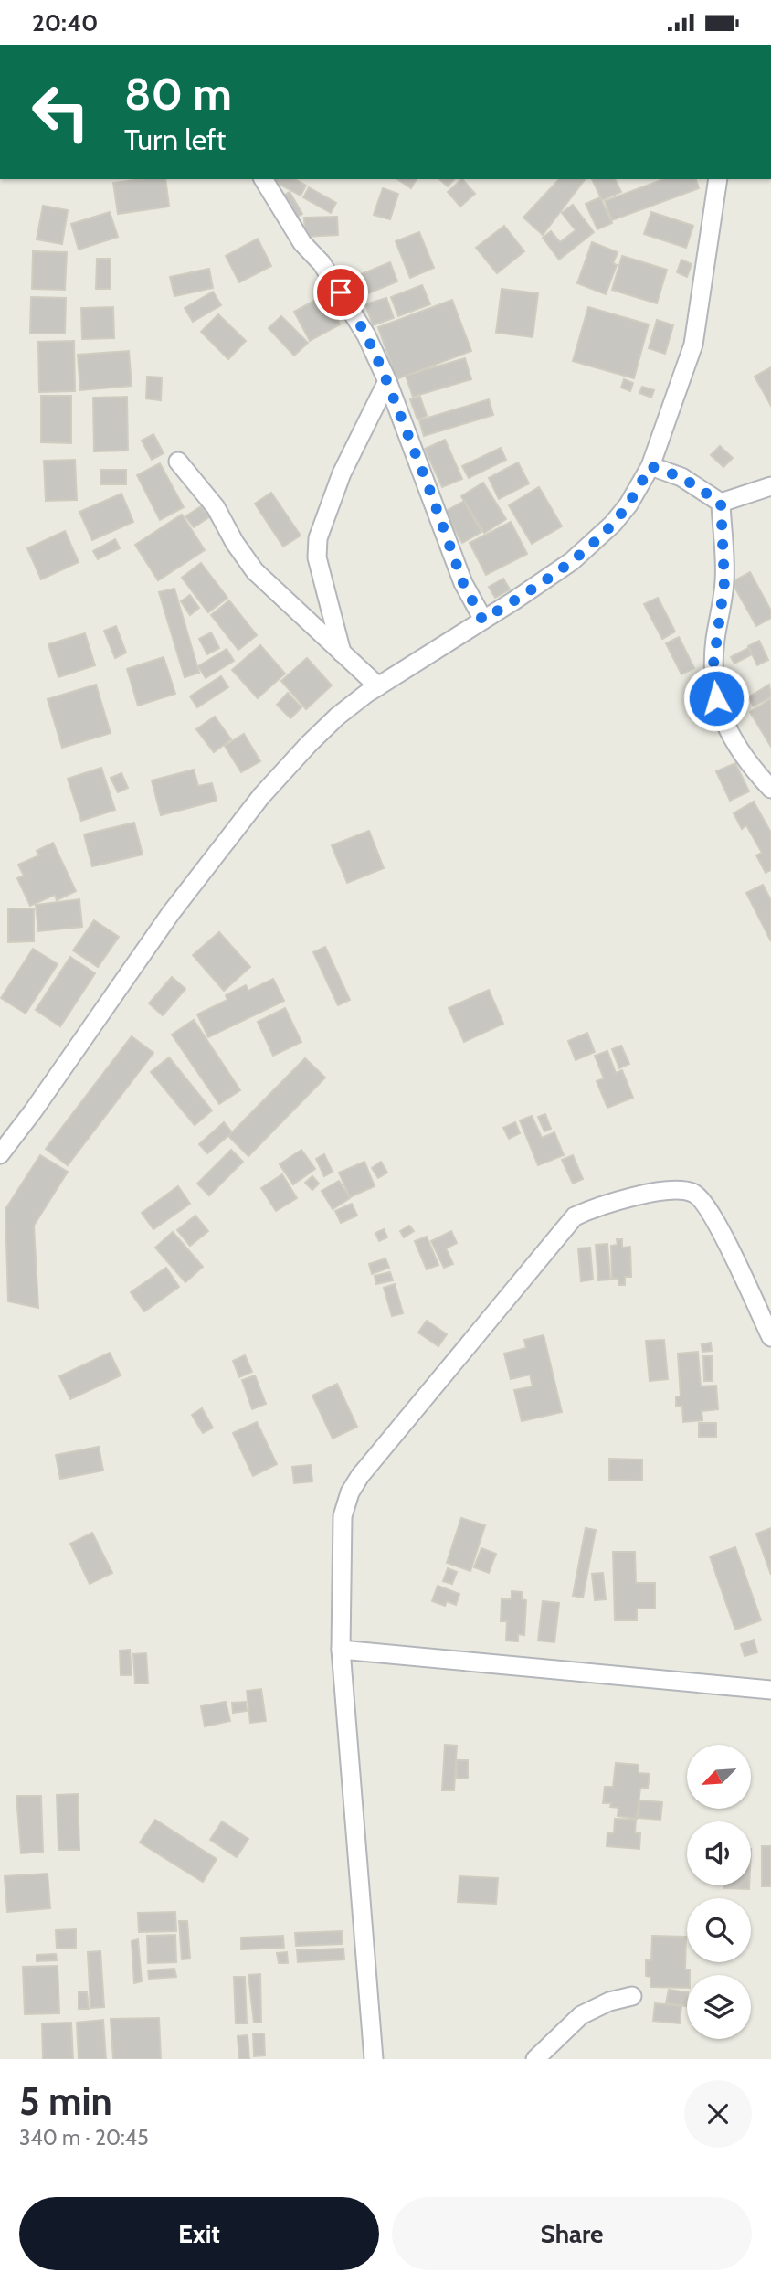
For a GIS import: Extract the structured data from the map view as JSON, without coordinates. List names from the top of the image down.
{
  "north": "bottom left",
  "page": {
    "status": "20:40",
    "turn": ["80 m", "Turn left"],
    "heading": ["5 min", "340 m · 20:45"],
    "buttons": ["Exit", "Share"]
  }
}
